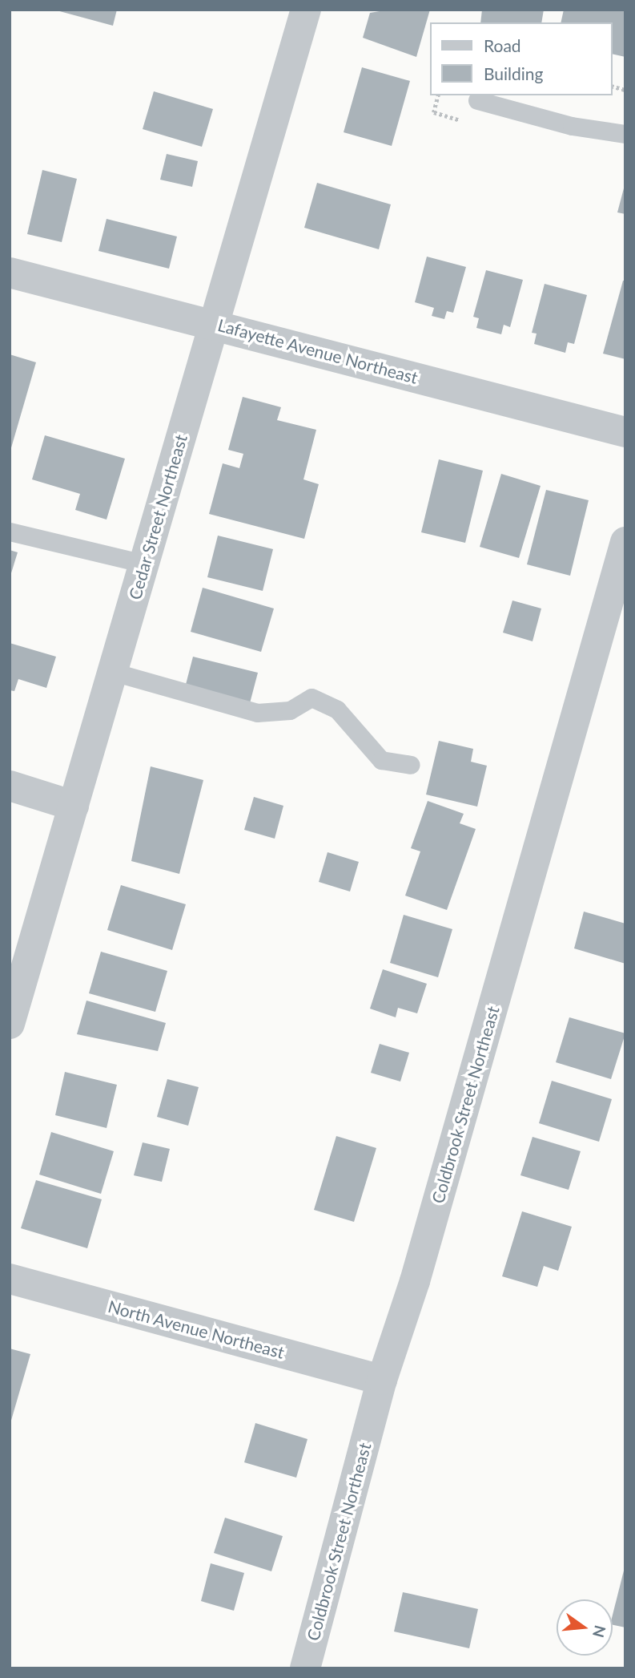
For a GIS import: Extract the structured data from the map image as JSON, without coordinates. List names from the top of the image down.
{
  "streets": {
    "street": [
      "Lafayette Avenue Northeast",
      "Cedar Street Northeast",
      "Coldbrook Street Northeast",
      "North Avenue Northeast"
    ]
  },
  "crossings": [
    ["Lafayette Avenue Northeast", "Cedar Street Northeast"],
    ["Coldbrook Street Northeast", "North Avenue Northeast"]
  ],
  "legend": ["Road", "Building"],
  "north": "right"
}
